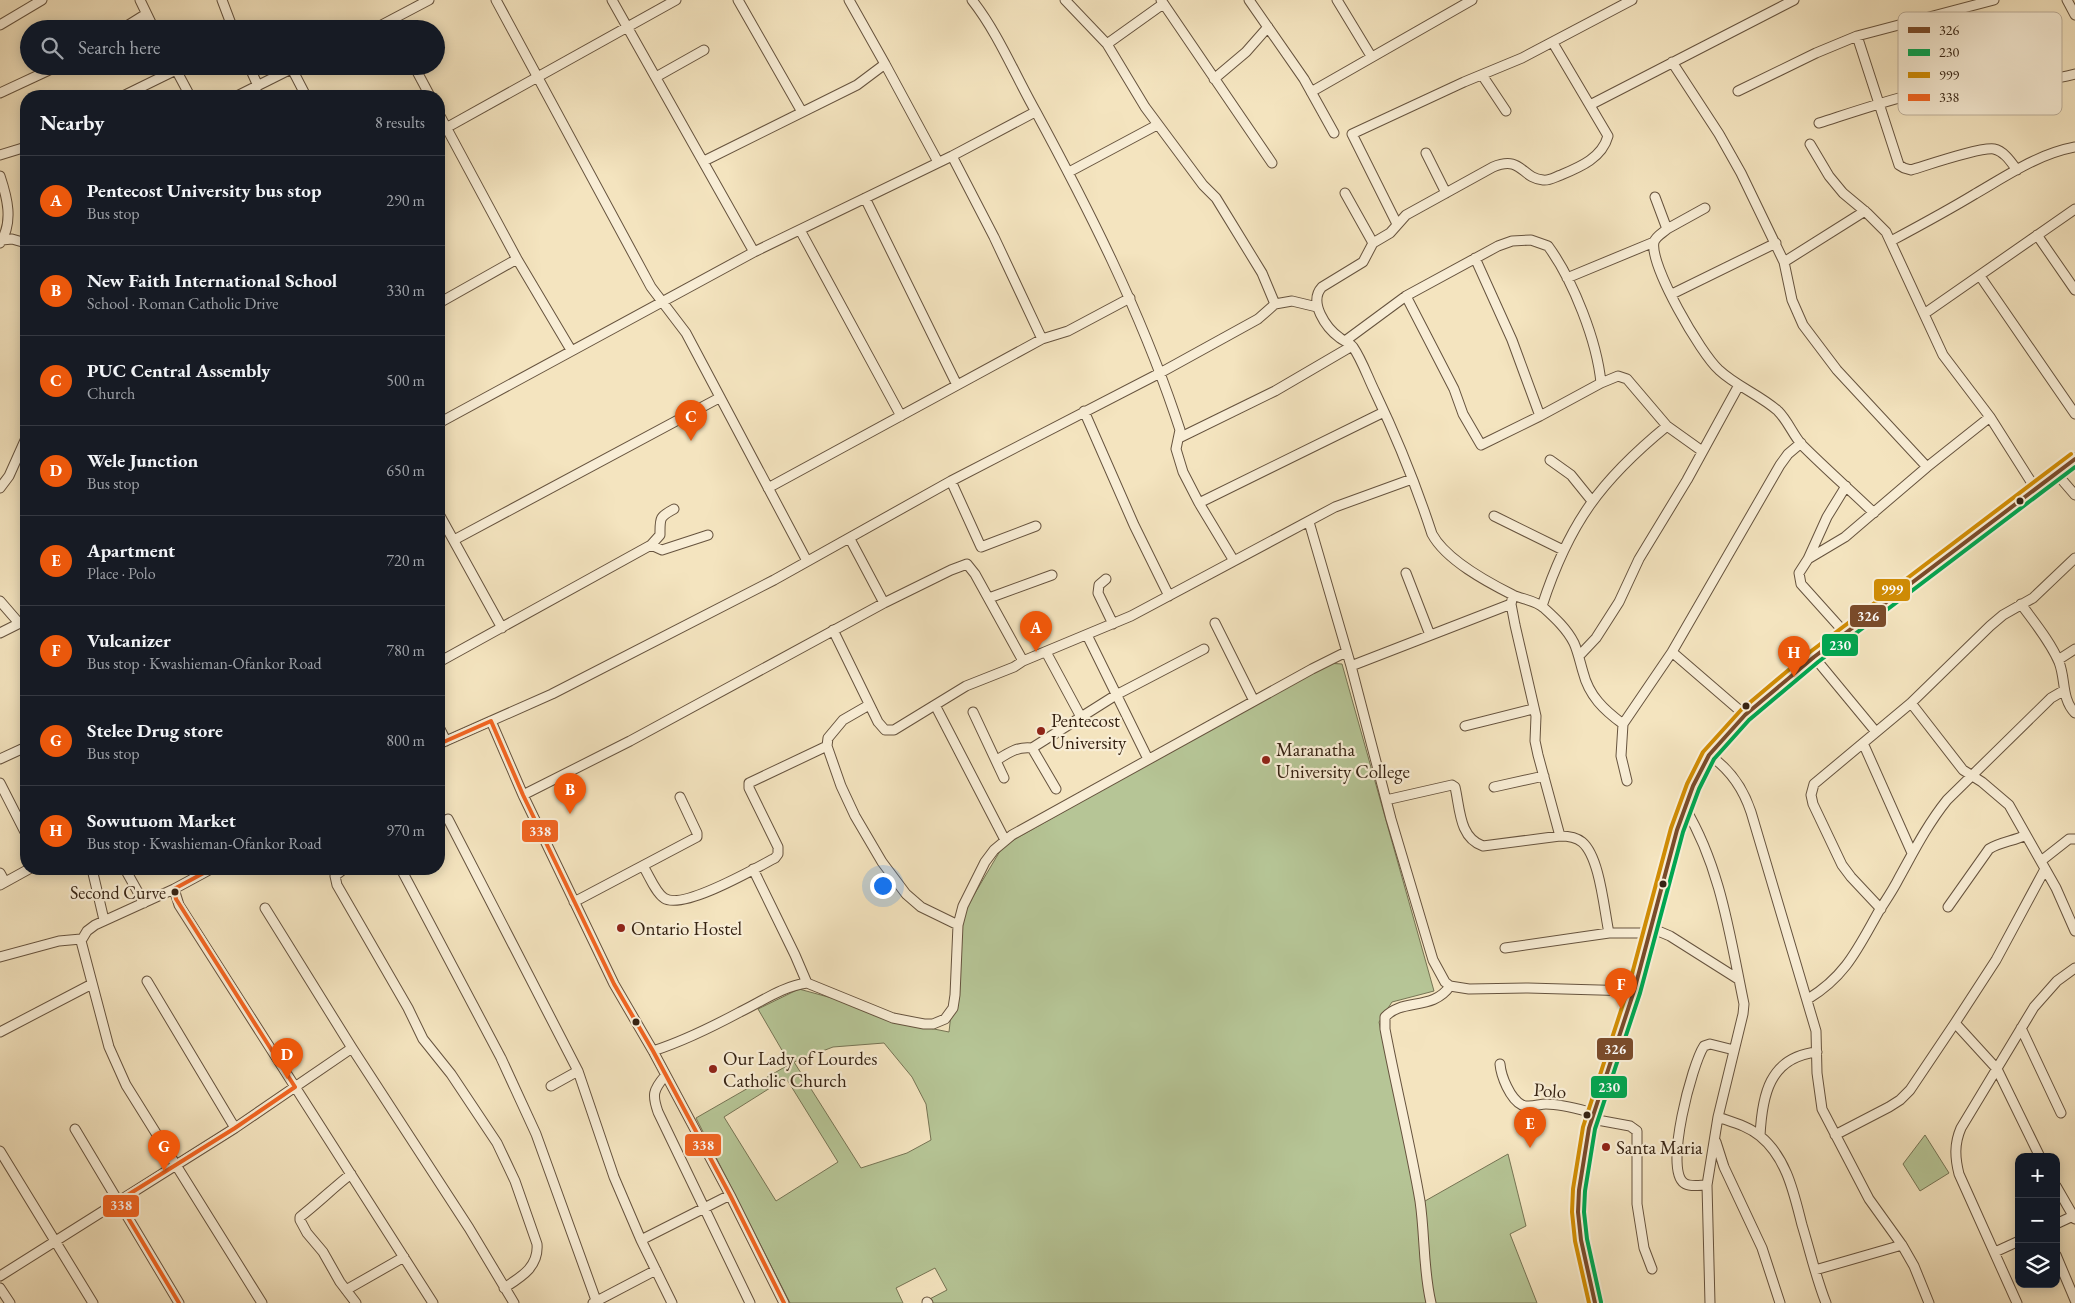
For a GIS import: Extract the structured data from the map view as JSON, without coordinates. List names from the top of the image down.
{
  "streets": {
    "street": ["Polo"]
  },
  "places": [
    "Pentecost University",
    "Maranatha University College",
    "Second Curve",
    "Ontario Hostel",
    "Our Lady of Lourdes Catholic Church",
    "Santa Maria"
  ],
  "lines": [
    "transit line 999",
    "transit line 326",
    "transit line 230",
    "transit line 338"
  ],
  "legend": [
    "326",
    "230",
    "999",
    "338"
  ],
  "page": {
    "search": "Search here",
    "heading": ["Nearby", "8 results"],
    "list": [
      {
        "mark": "A",
        "name": "Pentecost University bus stop",
        "note": "Bus stop",
        "value": "290 m"
      },
      {
        "mark": "B",
        "name": "New Faith International School",
        "note": "School · Roman Catholic Drive",
        "value": "330 m"
      },
      {
        "mark": "C",
        "name": "PUC Central Assembly",
        "note": "Church",
        "value": "500 m"
      },
      {
        "mark": "D",
        "name": "Wele Junction",
        "note": "Bus stop",
        "value": "650 m"
      },
      {
        "mark": "E",
        "name": "Apartment",
        "note": "Place · Polo",
        "value": "720 m"
      },
      {
        "mark": "F",
        "name": "Vulcanizer",
        "note": "Bus stop · Kwashieman-Ofankor Road",
        "value": "780 m"
      },
      {
        "mark": "G",
        "name": "Stelee Drug store",
        "note": "Bus stop",
        "value": "800 m"
      },
      {
        "mark": "H",
        "name": "Sowutuom Market",
        "note": "Bus stop · Kwashieman-Ofankor Road",
        "value": "970 m"
      }
    ],
    "pins": [
      "C",
      "A",
      "H",
      "B",
      "F",
      "D",
      "E",
      "G"
    ],
    "map_buttons": ["+", "−"]
  }
}
